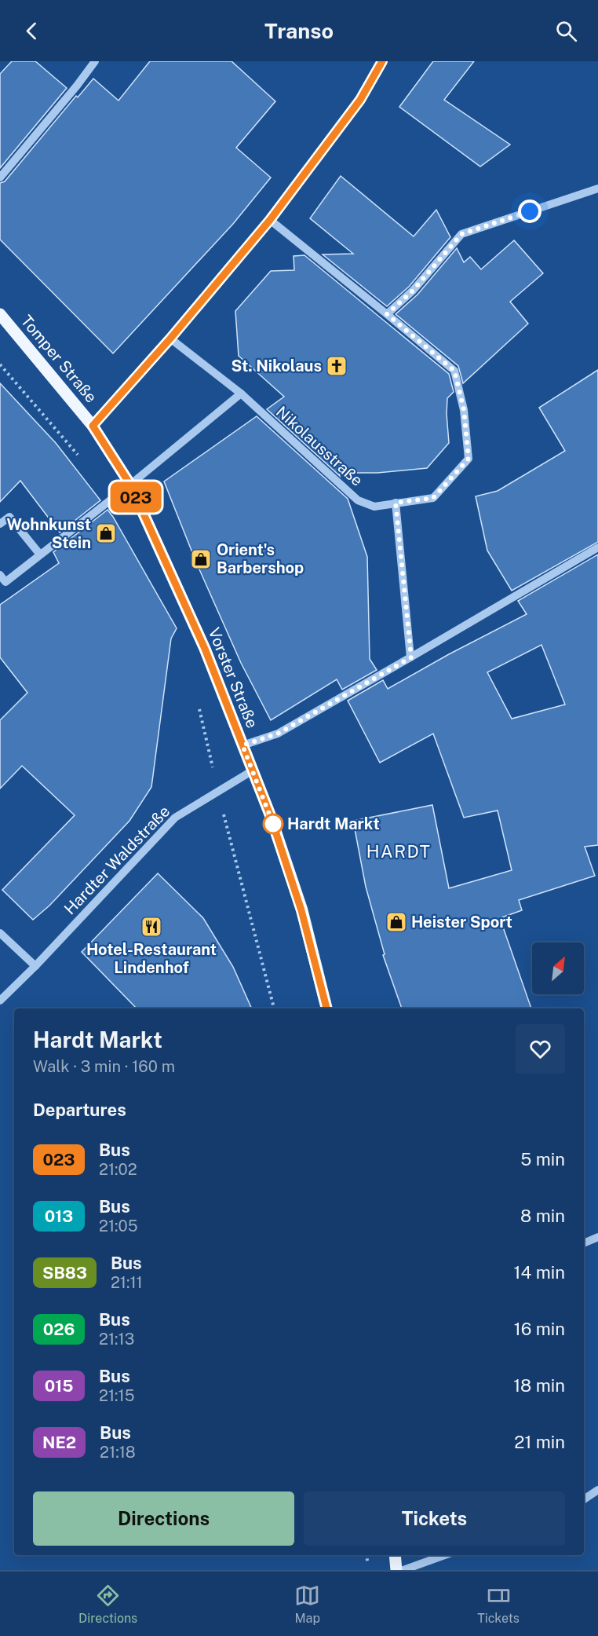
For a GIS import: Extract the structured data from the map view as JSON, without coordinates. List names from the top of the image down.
{
  "streets": {
    "main road": ["Tomper Straße", "Vorster Straße"],
    "street": ["Nikolausstraße", "Hardter Waldstraße"]
  },
  "crossings": [
    ["Tomper Straße", "Vorster Straße"],
    ["Vorster Straße", "Hardter Waldstraße"]
  ],
  "districts": ["HARDT"],
  "places": {
    "church": ["St. Nikolaus"],
    "shop": ["Wohnkunst Stein", "Orient's Barbershop", "Heister Sport"],
    "other": ["Hardt Markt"],
    "restaurant": ["Hotel-Restaurant Lindenhof"]
  },
  "lines": ["bus line 023"],
  "north": "top right",
  "page": {
    "header": "Transo",
    "on_map": "023",
    "heading": [
      ["Hardt Markt", "Walk · 3 min · 160 m"],
      "Departures"
    ],
    "list": [
      {
        "mark": "023",
        "name": "Bus",
        "note": "21:02",
        "value": "5 min"
      },
      {
        "mark": "013",
        "name": "Bus",
        "note": "21:05",
        "value": "8 min"
      },
      {
        "mark": "SB83",
        "name": "Bus",
        "note": "21:11",
        "value": "14 min"
      },
      {
        "mark": "026",
        "name": "Bus",
        "note": "21:13",
        "value": "16 min"
      },
      {
        "mark": "015",
        "name": "Bus",
        "note": "21:15",
        "value": "18 min"
      },
      {
        "mark": "NE2",
        "name": "Bus",
        "note": "21:18",
        "value": "21 min"
      }
    ],
    "buttons": ["Directions", "Tickets"],
    "tabs": ["Directions", "Map", "Tickets"]
  }
}
